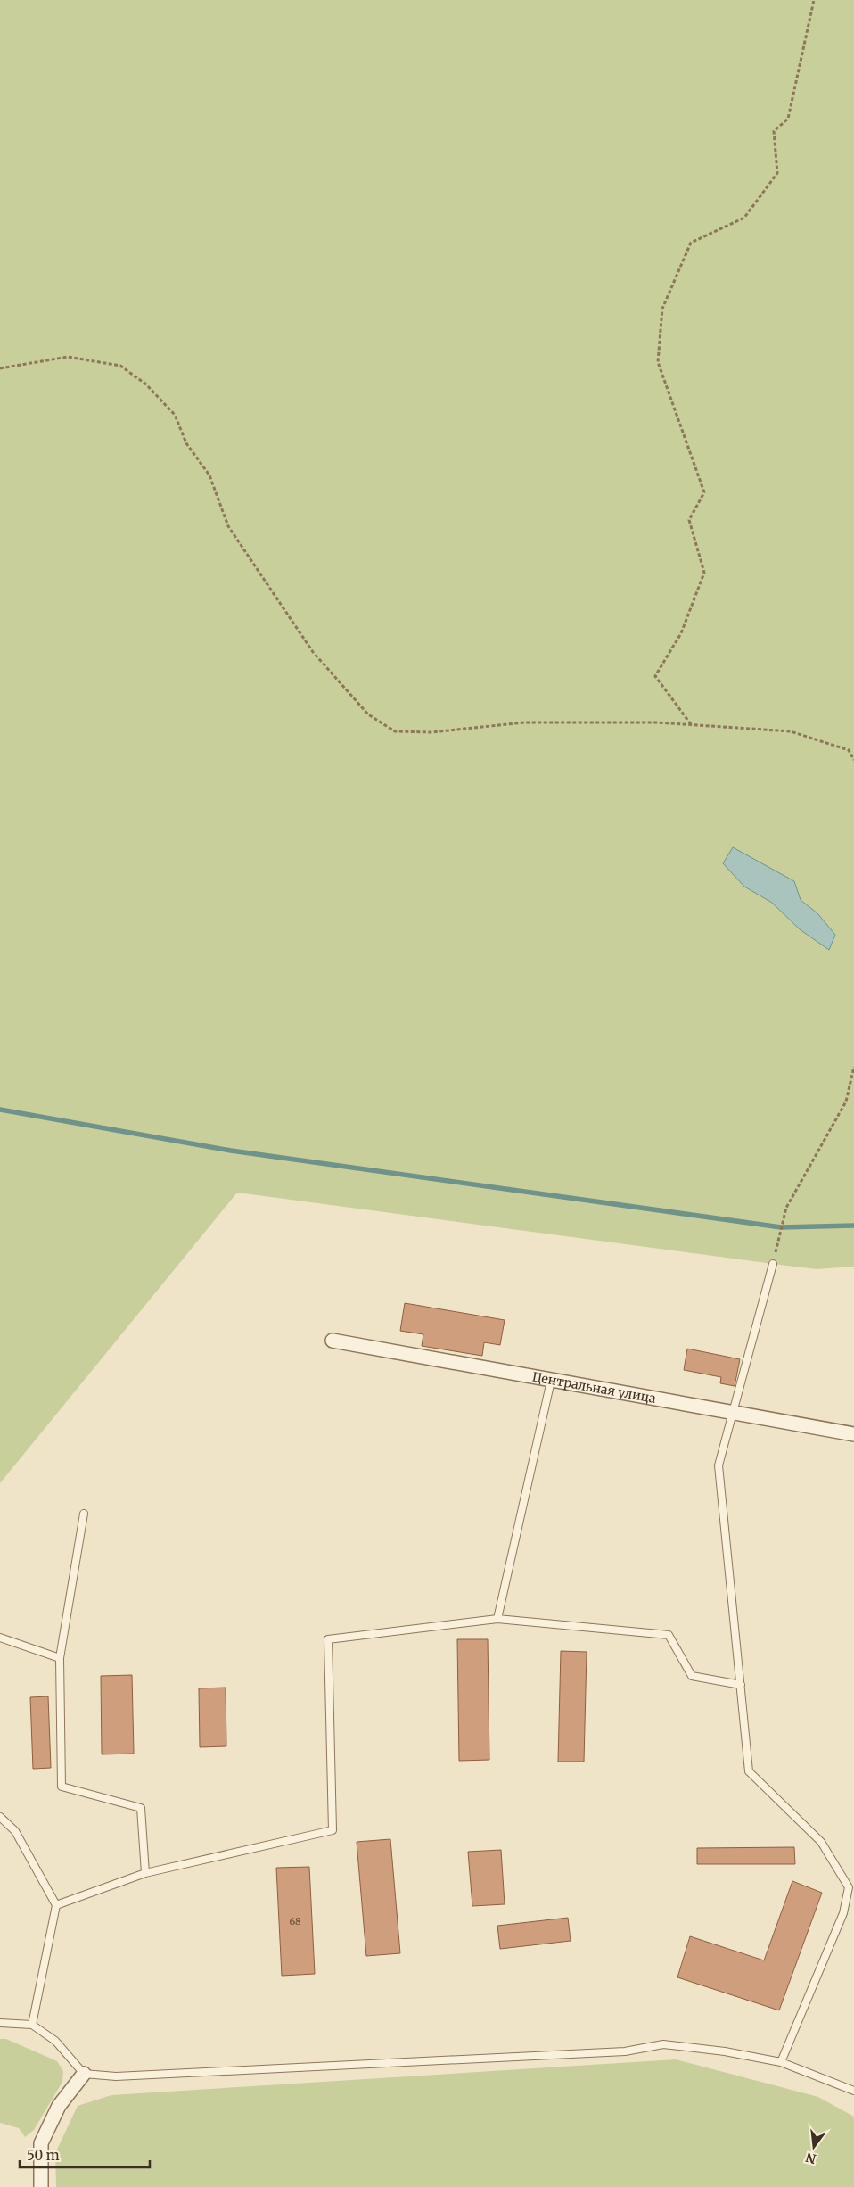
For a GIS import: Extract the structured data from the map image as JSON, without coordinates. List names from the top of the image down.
{
  "streets": {
    "street": ["Центральная улица"]
  },
  "house_numbers": ["68"],
  "scale_bar": "50 m",
  "north": "bottom"
}
